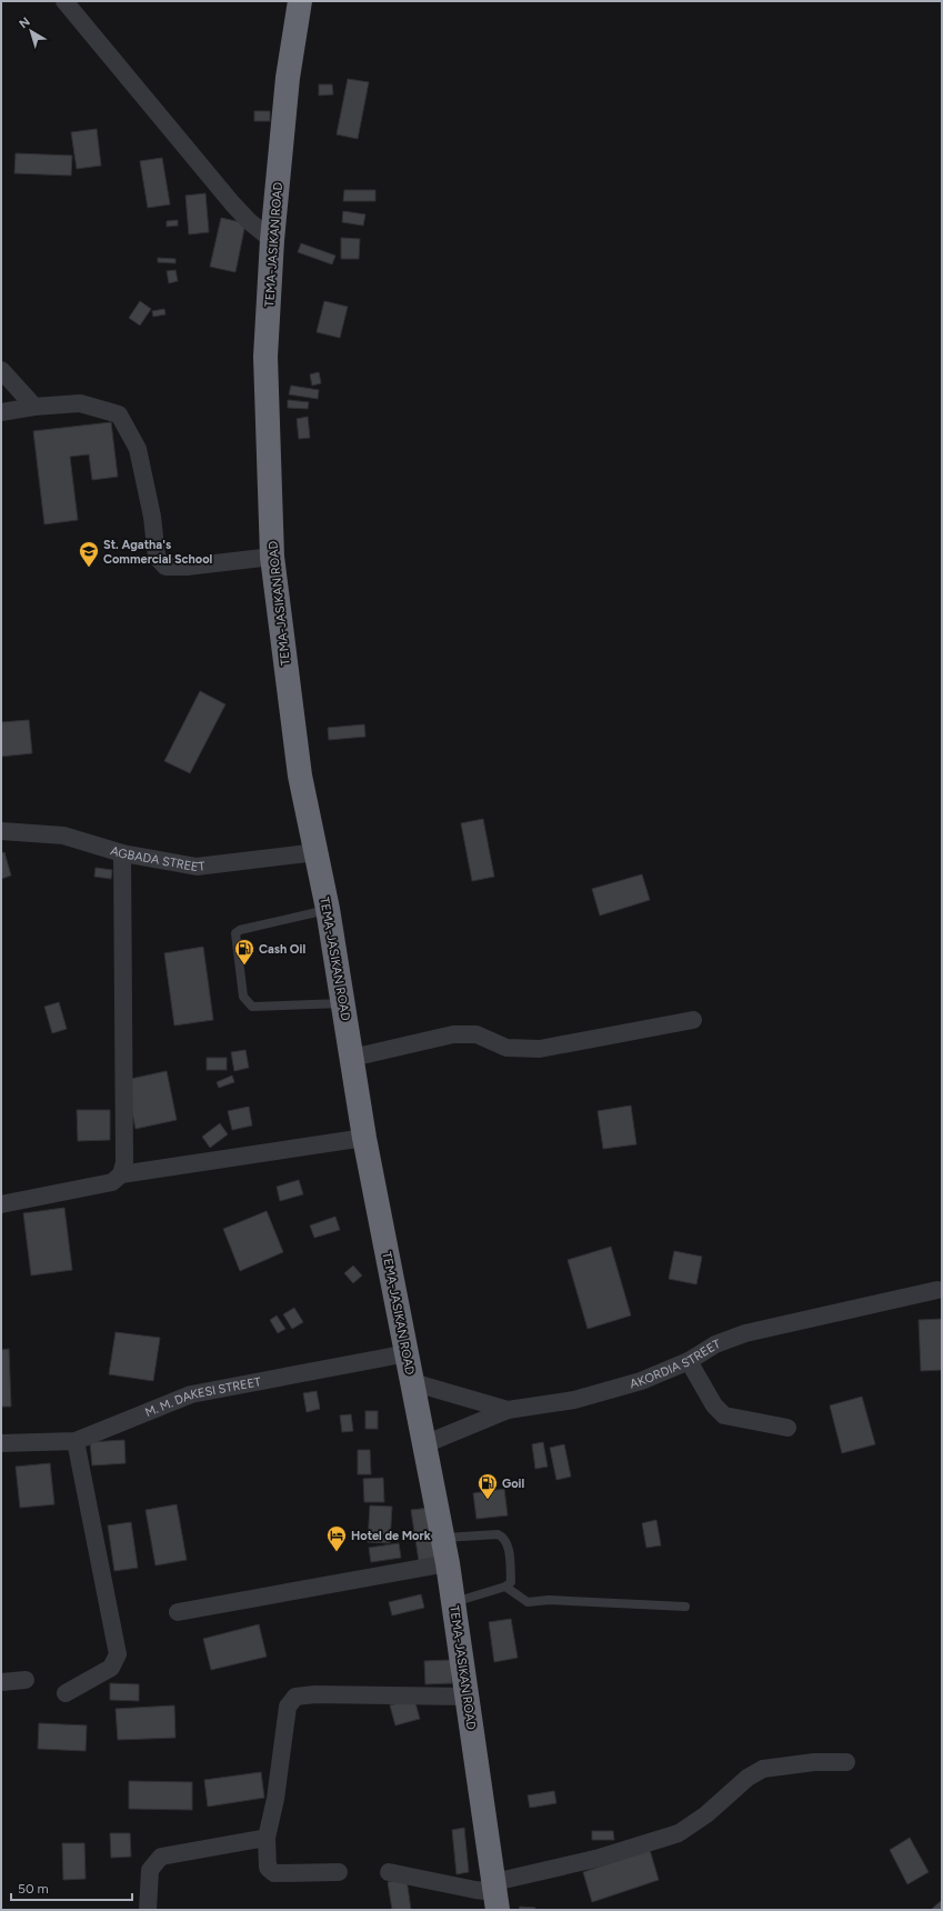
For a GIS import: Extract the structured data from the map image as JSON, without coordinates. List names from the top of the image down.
{
  "streets": {
    "highway": ["TEMA-JASIKAN ROAD"],
    "street": ["AGBADA STREET", "AKORDIA STREET", "M. M. DAKESI STREET"]
  },
  "crossings": [
    ["TEMA-JASIKAN ROAD", "AGBADA STREET"],
    ["TEMA-JASIKAN ROAD", "AKORDIA STREET"],
    ["TEMA-JASIKAN ROAD", "M. M. DAKESI STREET"]
  ],
  "places": {
    "school or university": ["St. Agatha's Commercial School"],
    "fuel station": ["Cash Oil", "Goil"],
    "hotel": ["Hotel de Mork"]
  },
  "scale_bar": "50 m",
  "north": "top left"
}
